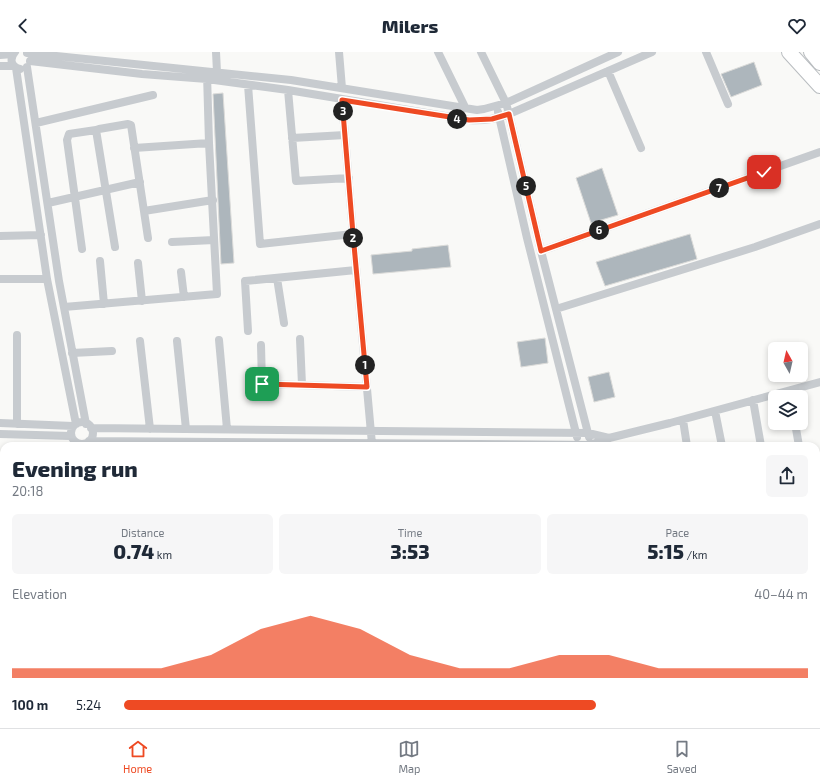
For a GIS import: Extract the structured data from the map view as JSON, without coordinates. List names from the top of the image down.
{
  "north": "top",
  "page": {
    "header": "Milers",
    "pins": [
      "3",
      "4",
      "5",
      "7",
      "6",
      "2",
      "1"
    ],
    "heading": ["Evening run", "20:18"],
    "stats": [
      ["Distance", "0.74 km"],
      ["Time", "3:53"],
      ["Pace", "5:15 /km"]
    ],
    "chart": ["Elevation", "40–44 m"],
    "list": [
      {
        "name": "100 m",
        "note": "5:24"
      }
    ],
    "tabs": ["Home", "Map", "Saved"]
  }
}
